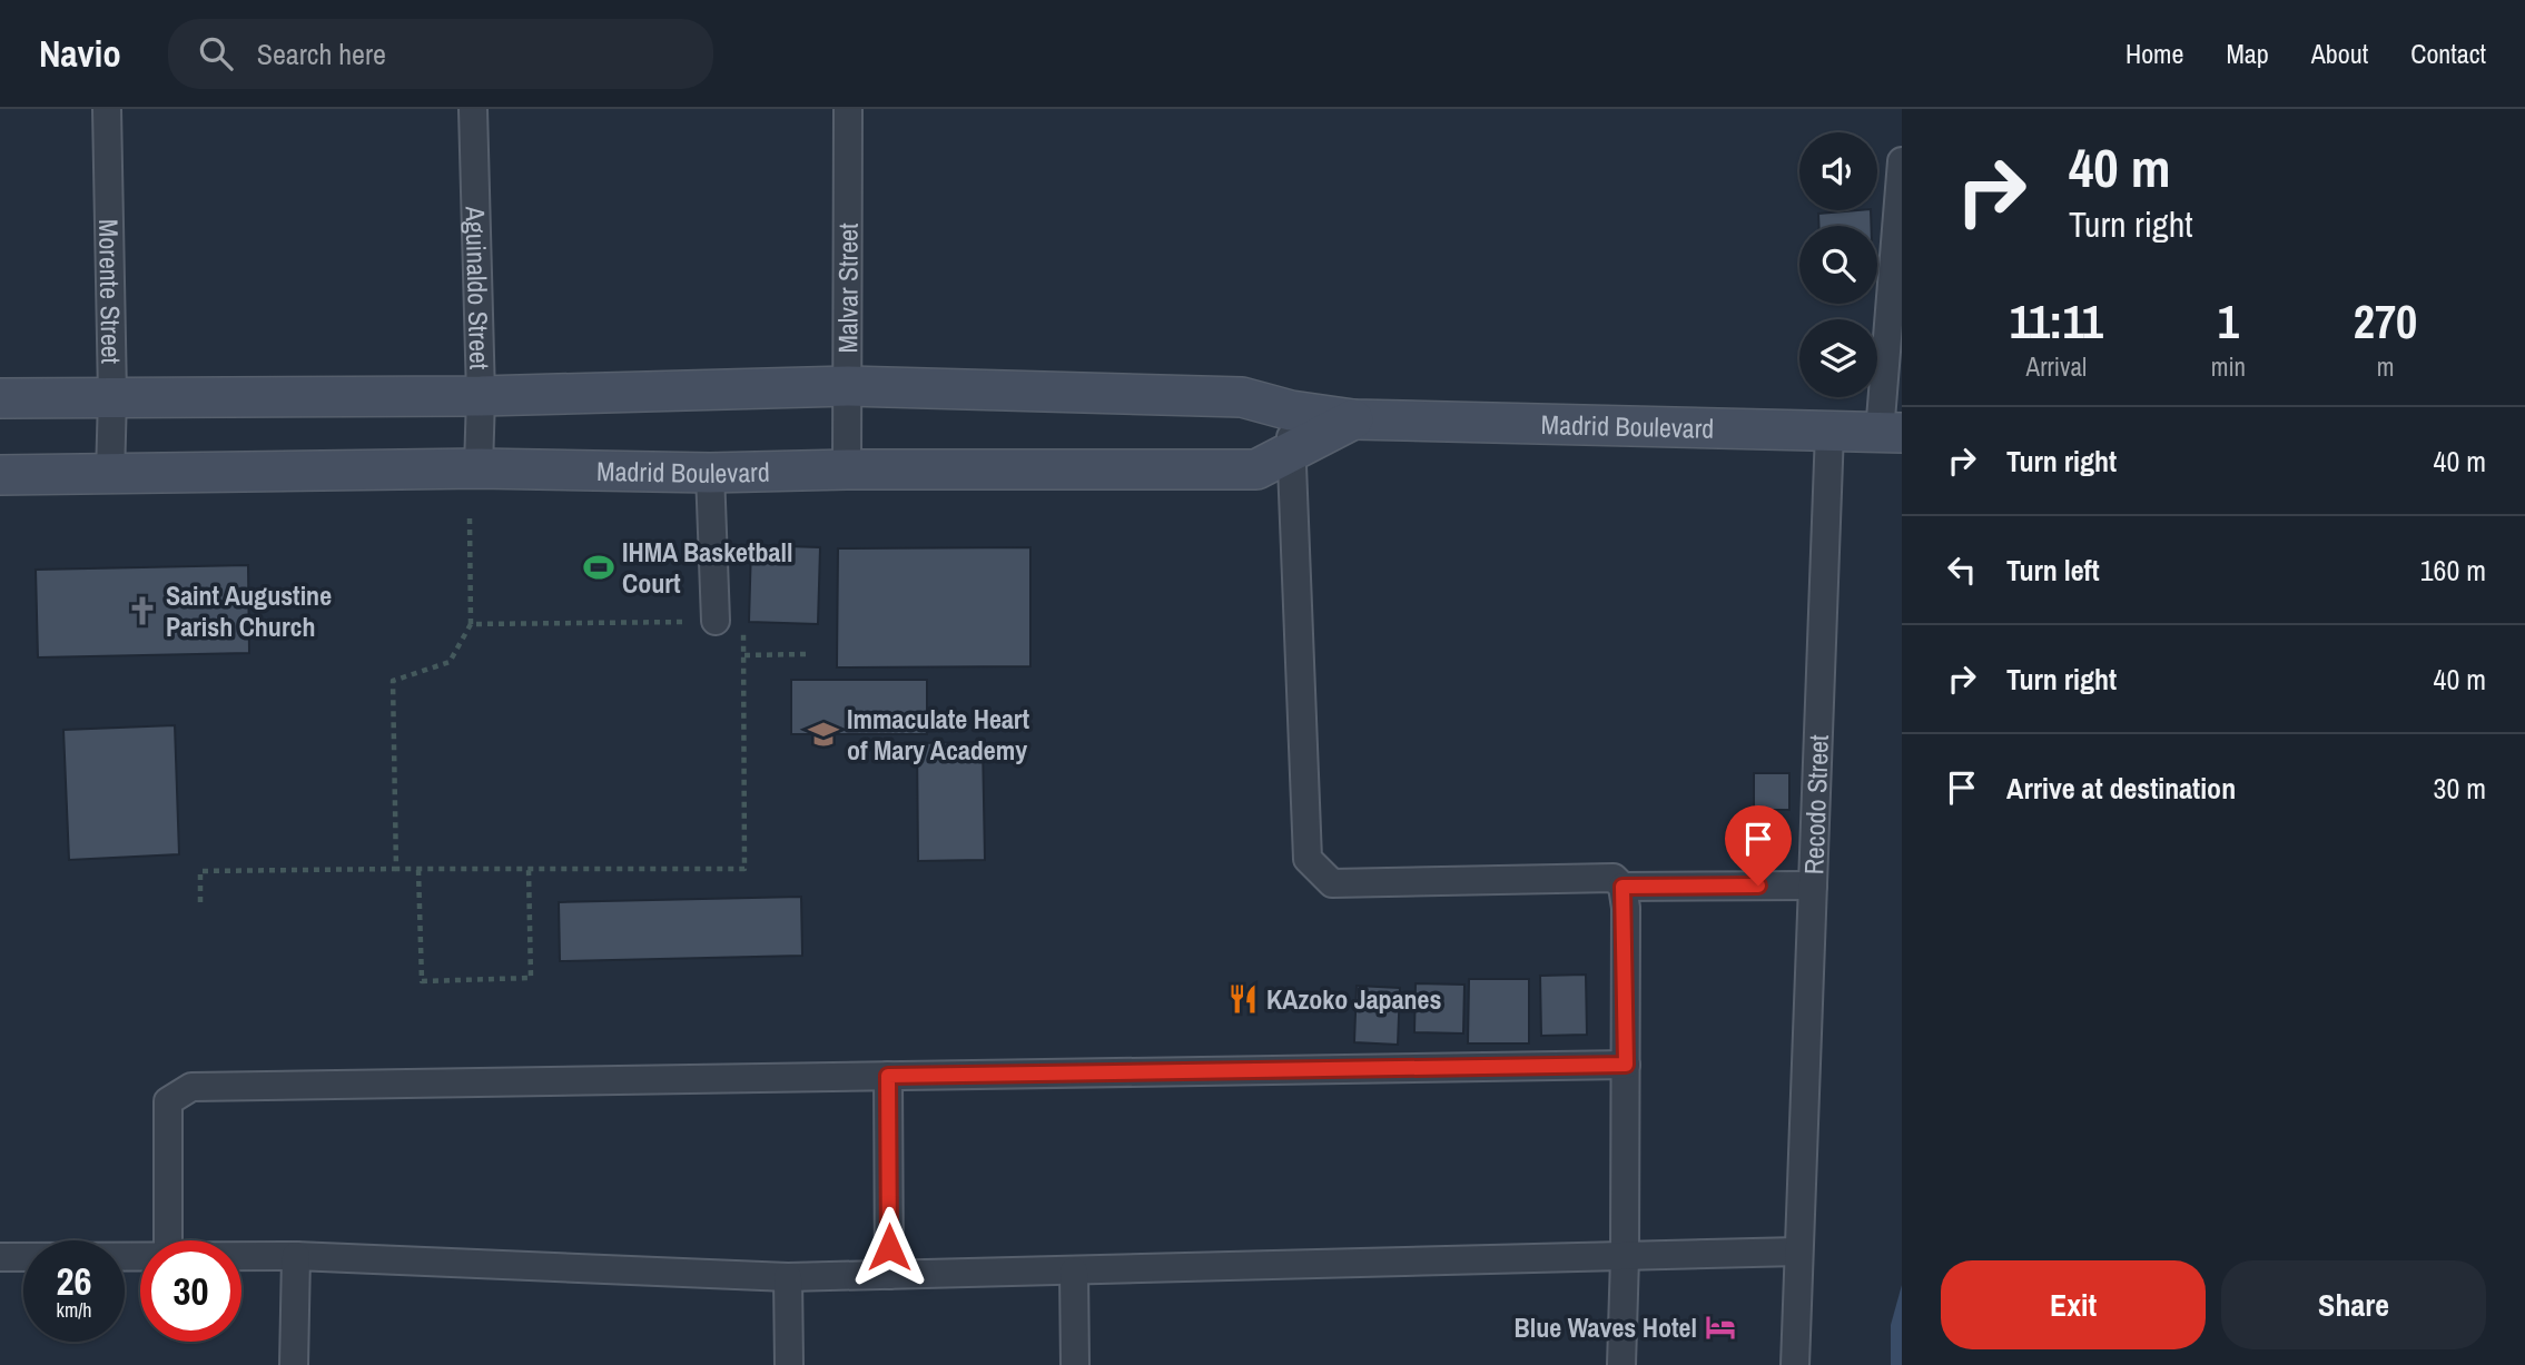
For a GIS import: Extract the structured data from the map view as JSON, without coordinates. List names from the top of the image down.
{
  "streets": {
    "street": [
      "Aguinaldo Street",
      "Malvar Street",
      "Morente Street",
      "Madrid Boulevard",
      "Recodo Street"
    ]
  },
  "crossings": [
    ["Aguinaldo Street", "Madrid Boulevard"],
    ["Malvar Street", "Madrid Boulevard"],
    ["Morente Street", "Madrid Boulevard"],
    ["Madrid Boulevard", "Recodo Street"]
  ],
  "places": {
    "sports": ["IHMA Basketball Court"],
    "church": ["Saint Augustine Parish Church"],
    "school or university": ["Immaculate Heart of Mary Academy"],
    "restaurant": ["KAzoko Japanes"],
    "hotel": ["Blue Waves Hotel"]
  },
  "page": {
    "header": "Navio",
    "search": "Search here",
    "nav": [
      "Home",
      "Map",
      "About",
      "Contact"
    ],
    "turn": ["40 m", "Turn right"],
    "eta": [
      "11:11",
      "Arrival",
      "1",
      "min",
      "270",
      "m"
    ],
    "list": [
      {
        "name": "Turn right",
        "value": "40 m"
      },
      {
        "name": "Turn left",
        "value": "160 m"
      },
      {
        "name": "Turn right",
        "value": "40 m"
      },
      {
        "name": "Arrive at destination",
        "value": "30 m"
      }
    ],
    "speed": "26 km/h",
    "limit": "30",
    "buttons": ["Exit", "Share"]
  }
}
